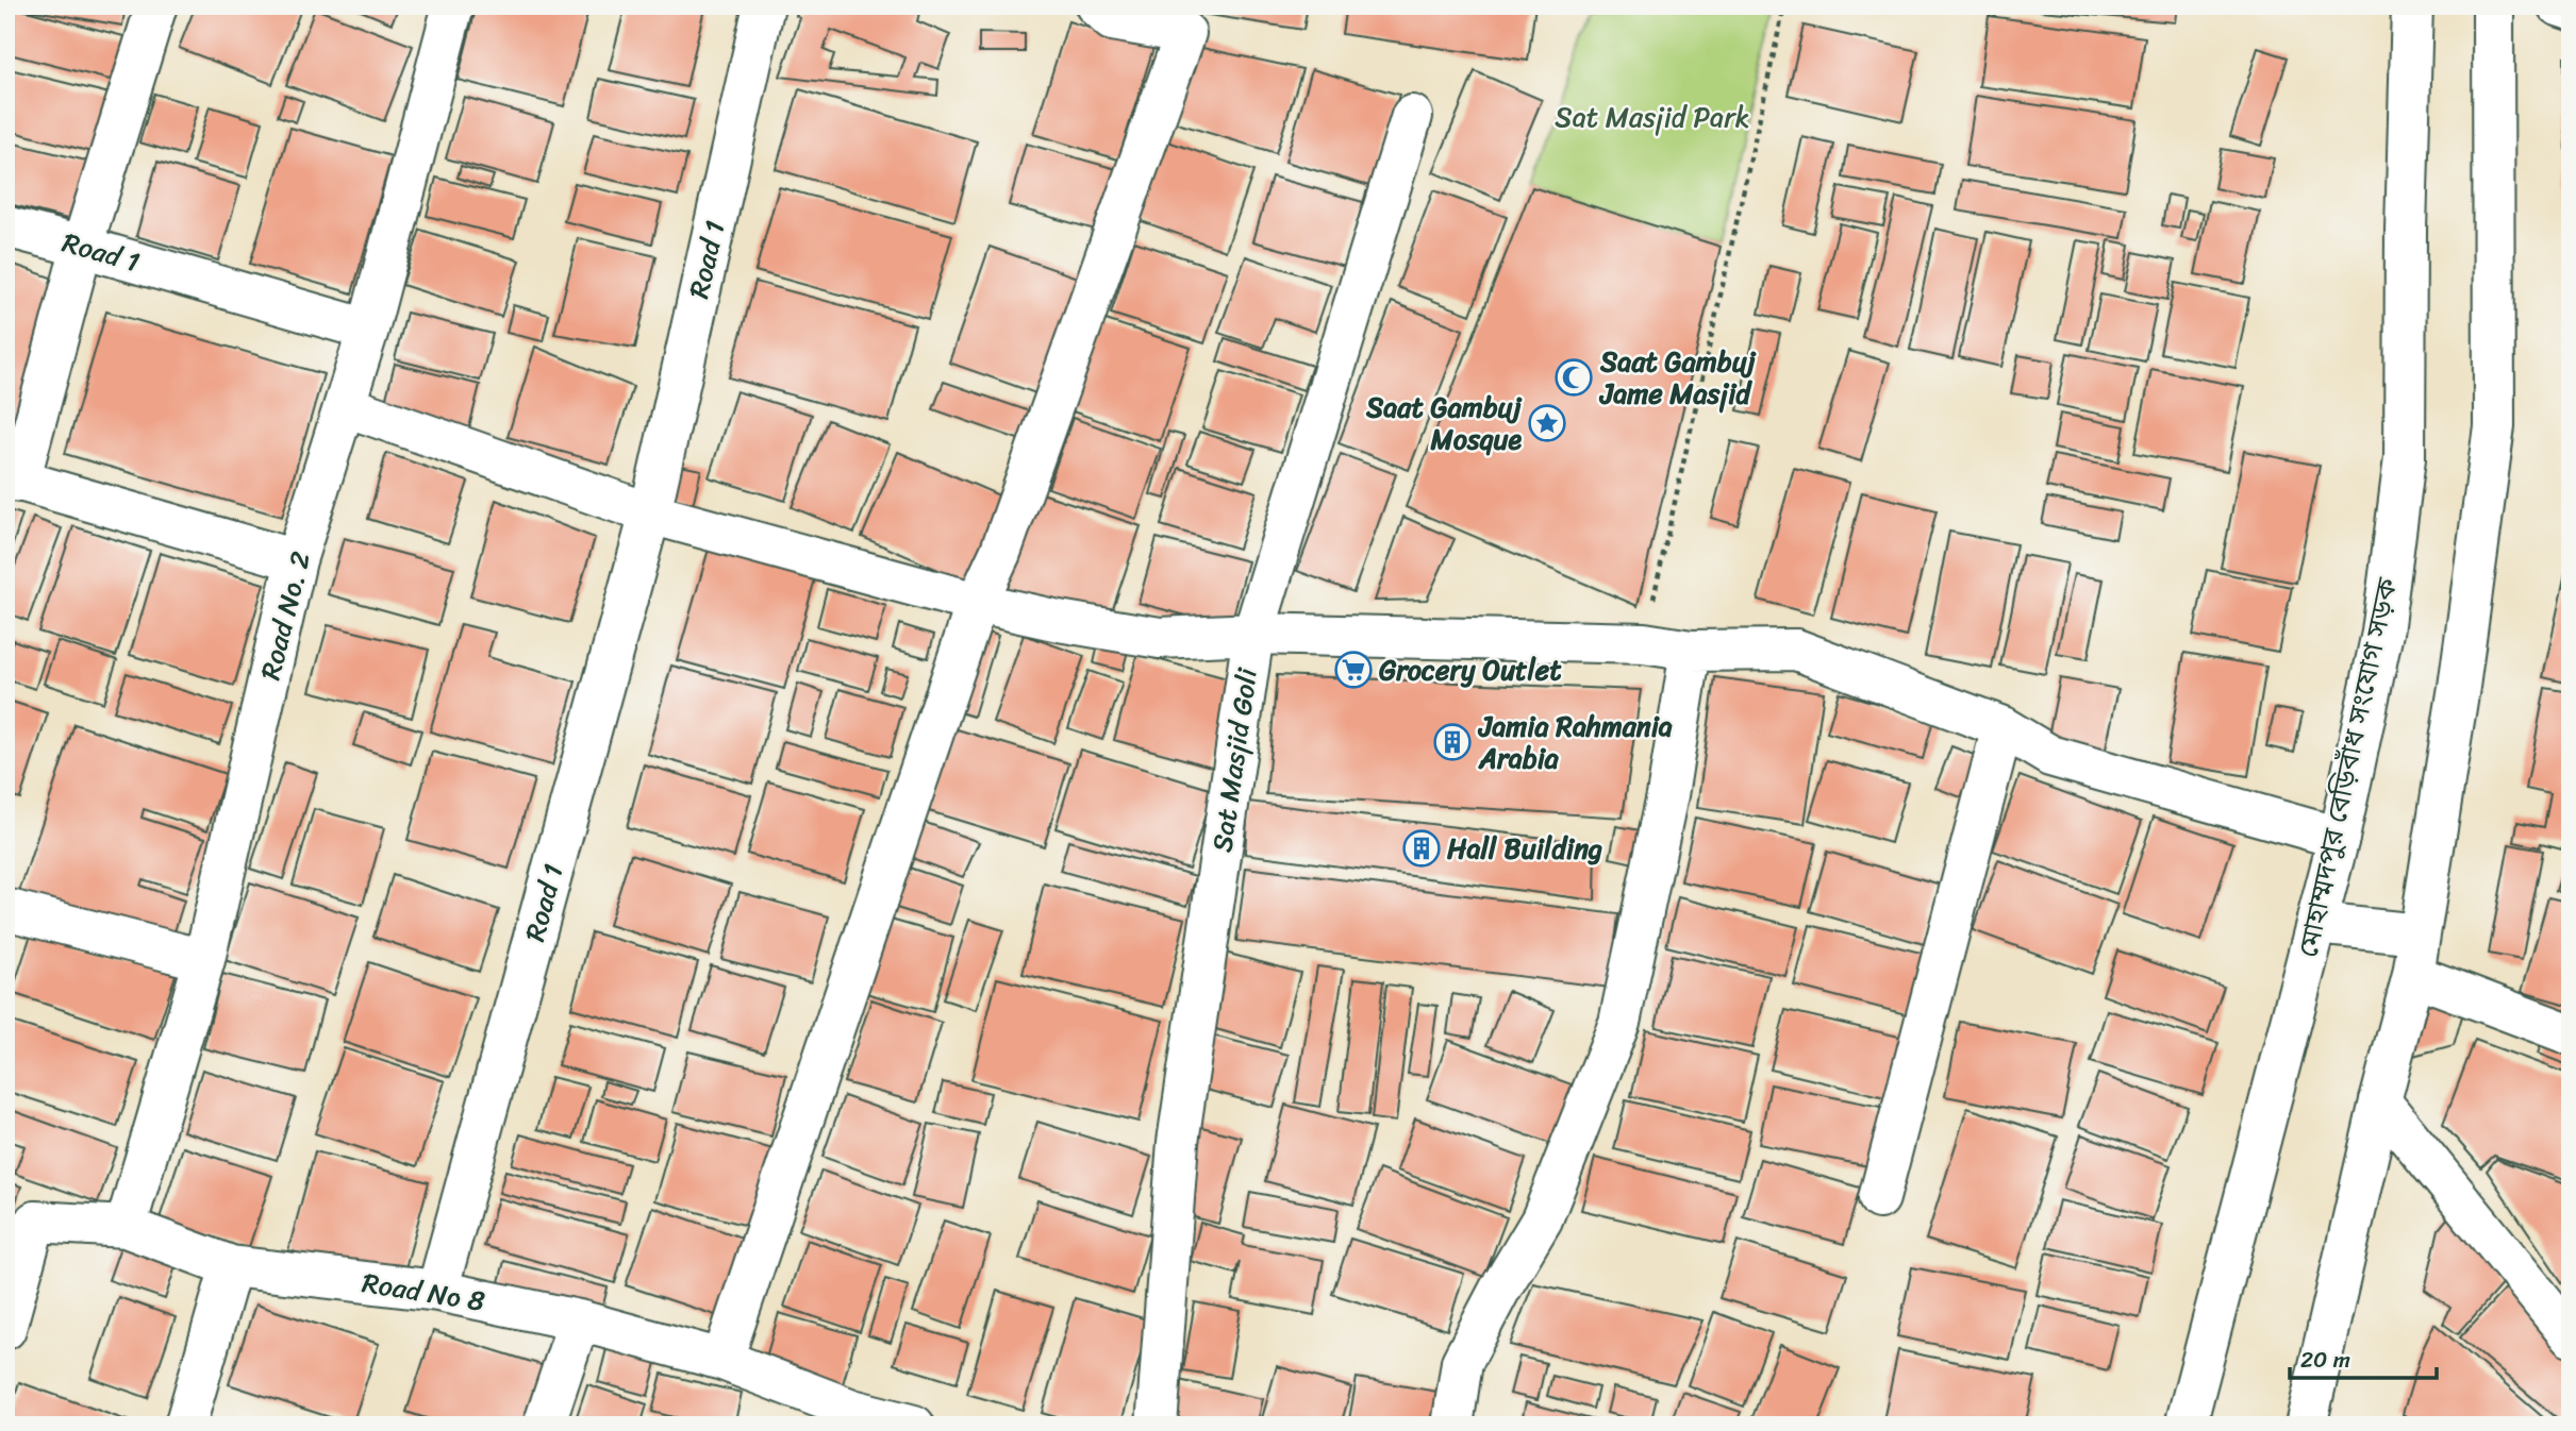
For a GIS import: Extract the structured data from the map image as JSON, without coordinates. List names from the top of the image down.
{
  "streets": {
    "street": [
      "Road 1",
      "Road No. 2",
      "Sat Masjid Goli",
      "মোহাম্মদপুর বেড়িবাঁধ সংযোগ সড়ক",
      "Road No 8"
    ]
  },
  "crossings": [
    ["Road 1", "Road No. 2"],
    ["Road 1", "Road No 8"],
    ["Road No. 2", "Road No 8"]
  ],
  "parks": ["Sat Masjid Park"],
  "places": {
    "mosque": ["Saat Gambuj Jame Masjid"],
    "place": ["Saat Gambuj Mosque"],
    "supermarket": ["Grocery Outlet"],
    "building": ["Jamia Rahmania Arabia", "Hall Building"]
  },
  "scale_bar": "20 m"
}
